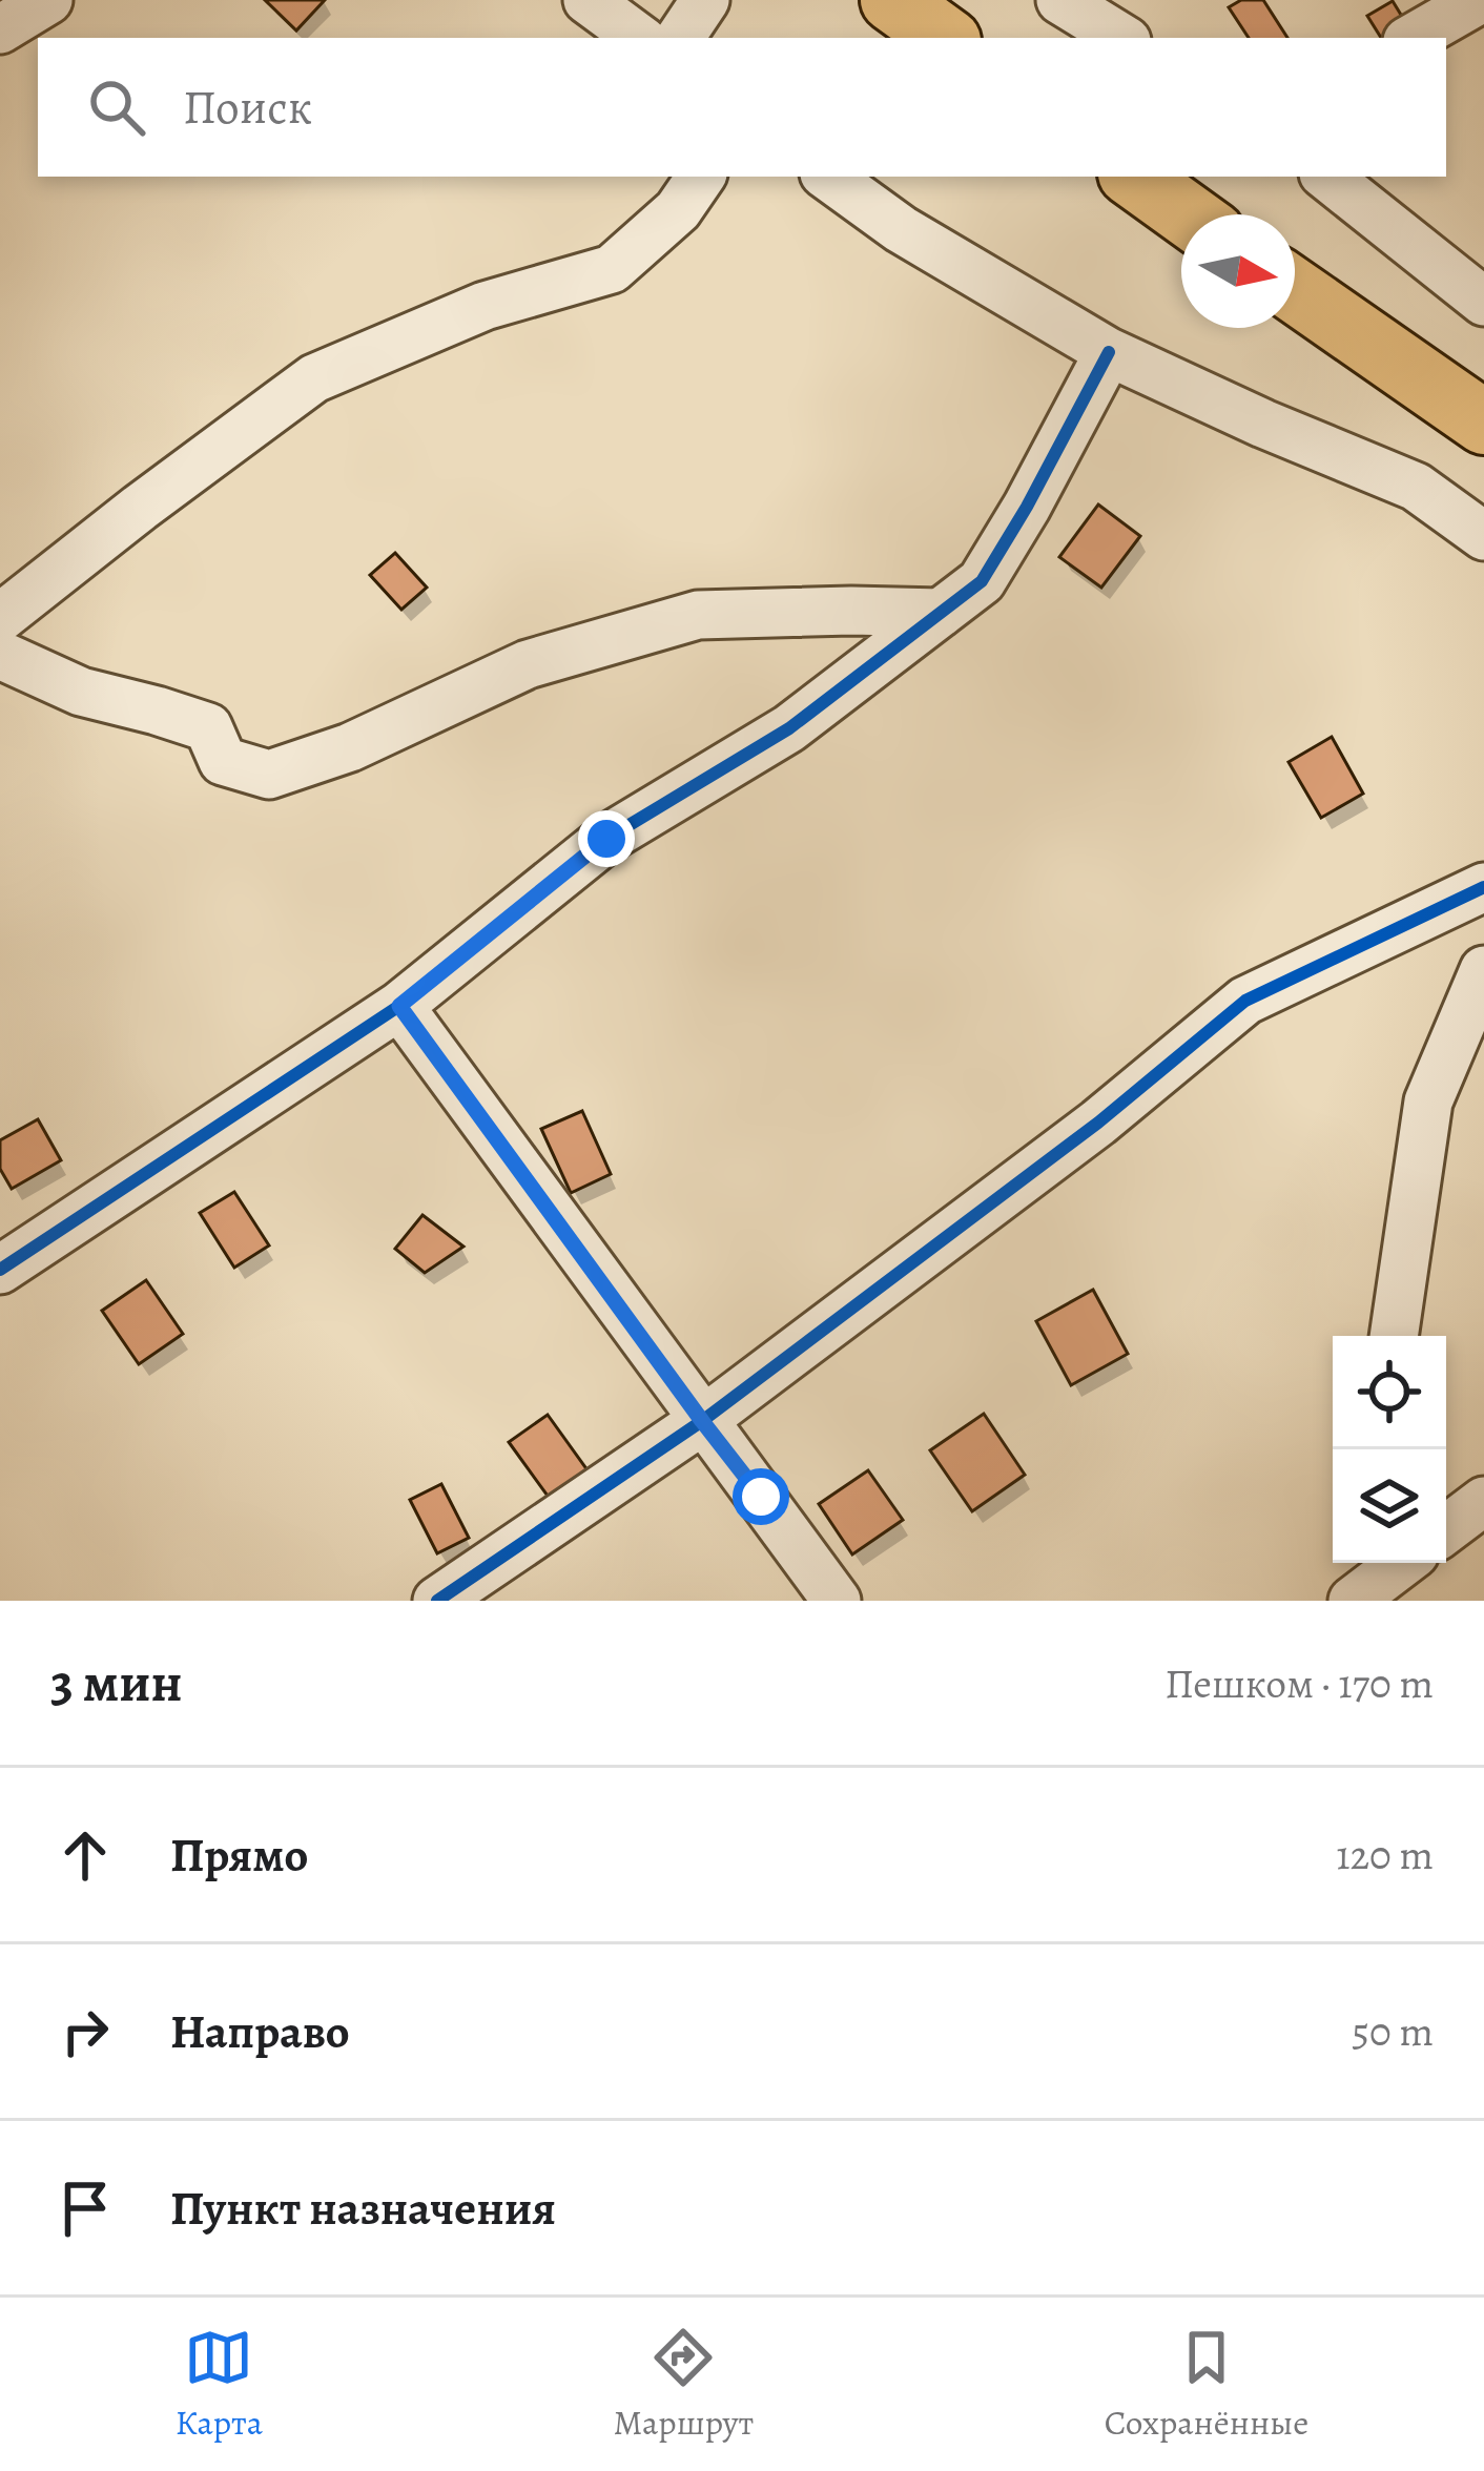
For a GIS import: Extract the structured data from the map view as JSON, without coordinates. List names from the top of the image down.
{
  "north": "right",
  "page": {
    "search": "Поиск",
    "heading": ["3 мин", "Пешком · 170 m"],
    "list": [
      ["Прямо", "120 m"],
      ["Направо", "50 m"],
      "Пункт назначения"
    ],
    "nav": ["Карта", "Маршрут", "Сохранённые"]
  }
}
